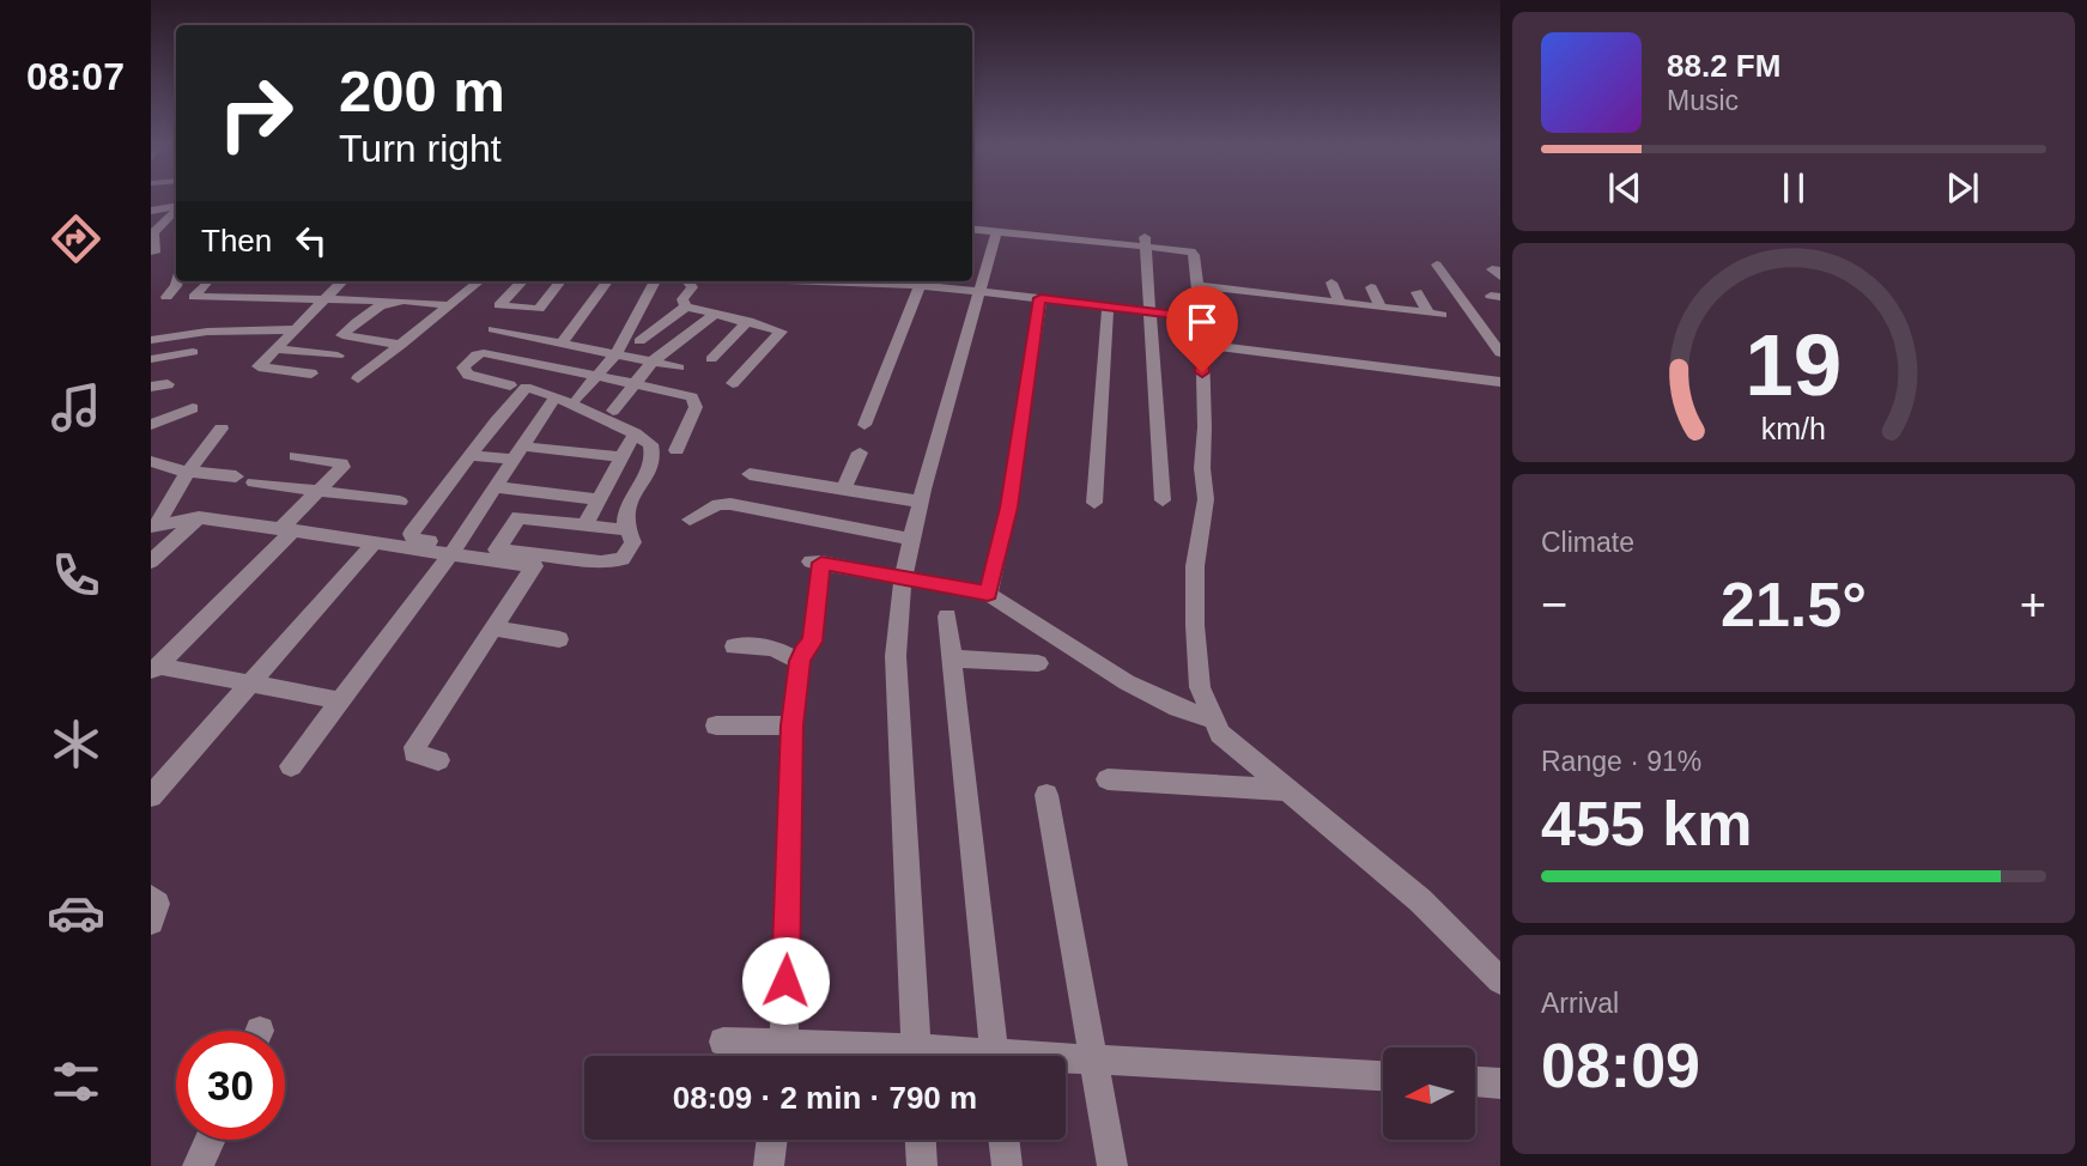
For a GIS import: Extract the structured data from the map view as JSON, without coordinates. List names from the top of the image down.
{
  "north": "left",
  "page": {
    "tabs": "08:07",
    "turn": ["200 m", "Turn right"],
    "song": ["88.2 FM", "Music"],
    "then": "Then",
    "tile": [
      "Climate",
      ["Range · 91%", "455 km"],
      ["Arrival", "08:09"]
    ],
    "heat": ["−", "21.5°", "+"],
    "limit": "30",
    "trip": "08:09 · 2 min · 790 m",
    "gauge": ["19", "km/h"]
  }
}
